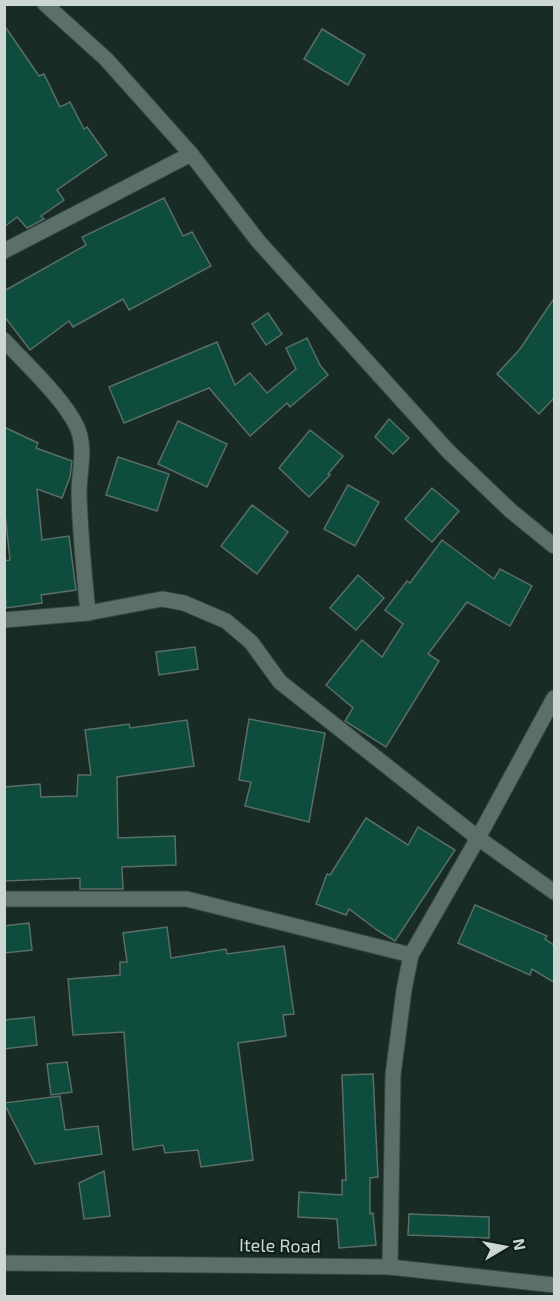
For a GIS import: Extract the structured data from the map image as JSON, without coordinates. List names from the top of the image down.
{
  "streets": {
    "street": ["Itele Road"]
  },
  "north": "right"
}
